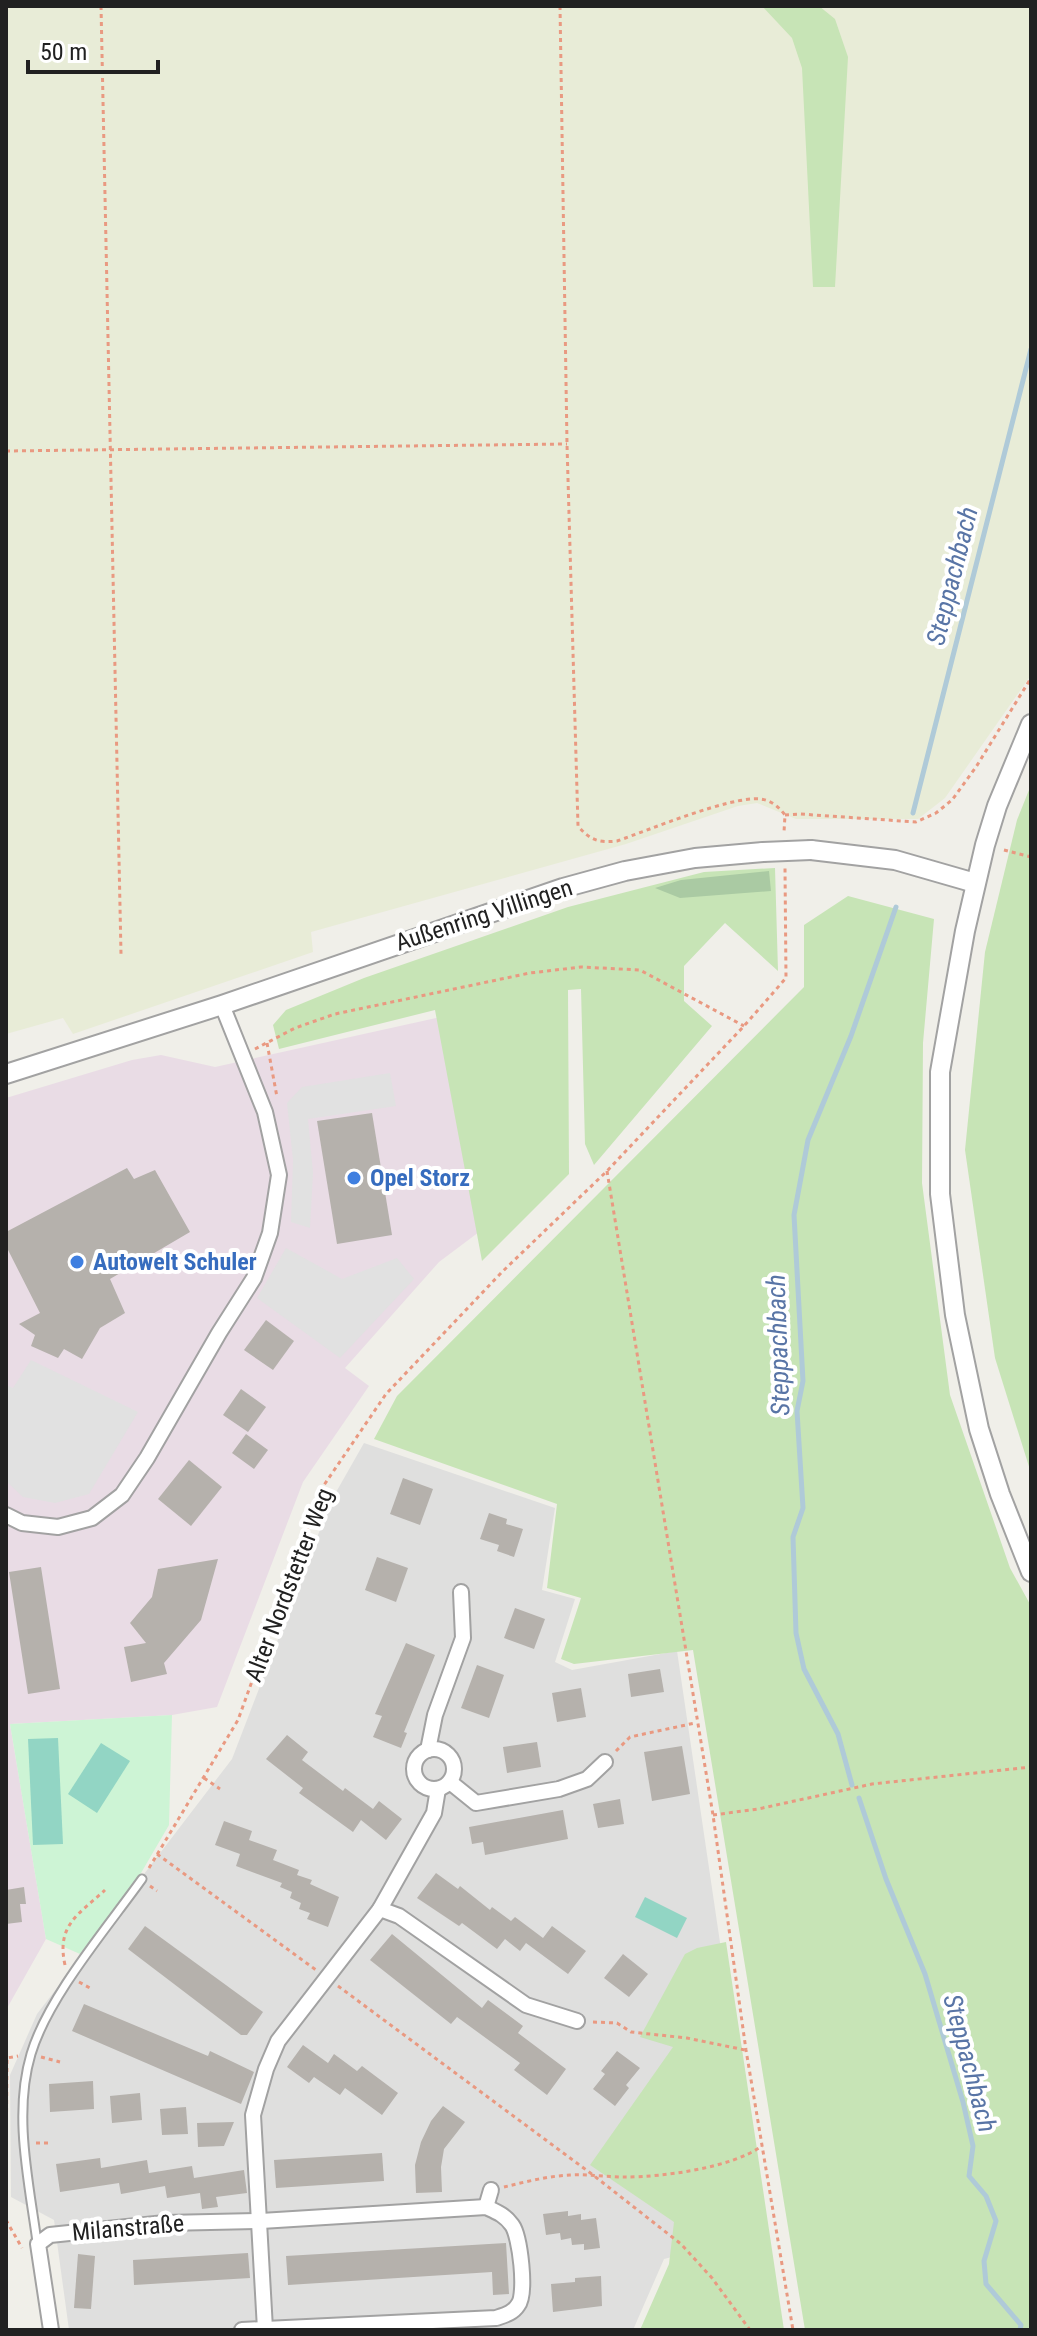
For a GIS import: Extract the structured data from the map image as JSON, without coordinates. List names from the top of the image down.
{
  "streets": {
    "street": ["Außenring Villingen", "Milanstraße"],
    "path": ["Alter Nordstetter Weg"]
  },
  "water": ["Steppachbach"],
  "places": ["Opel Storz", "Autowelt Schuler"],
  "scale_bar": "50 m"
}
